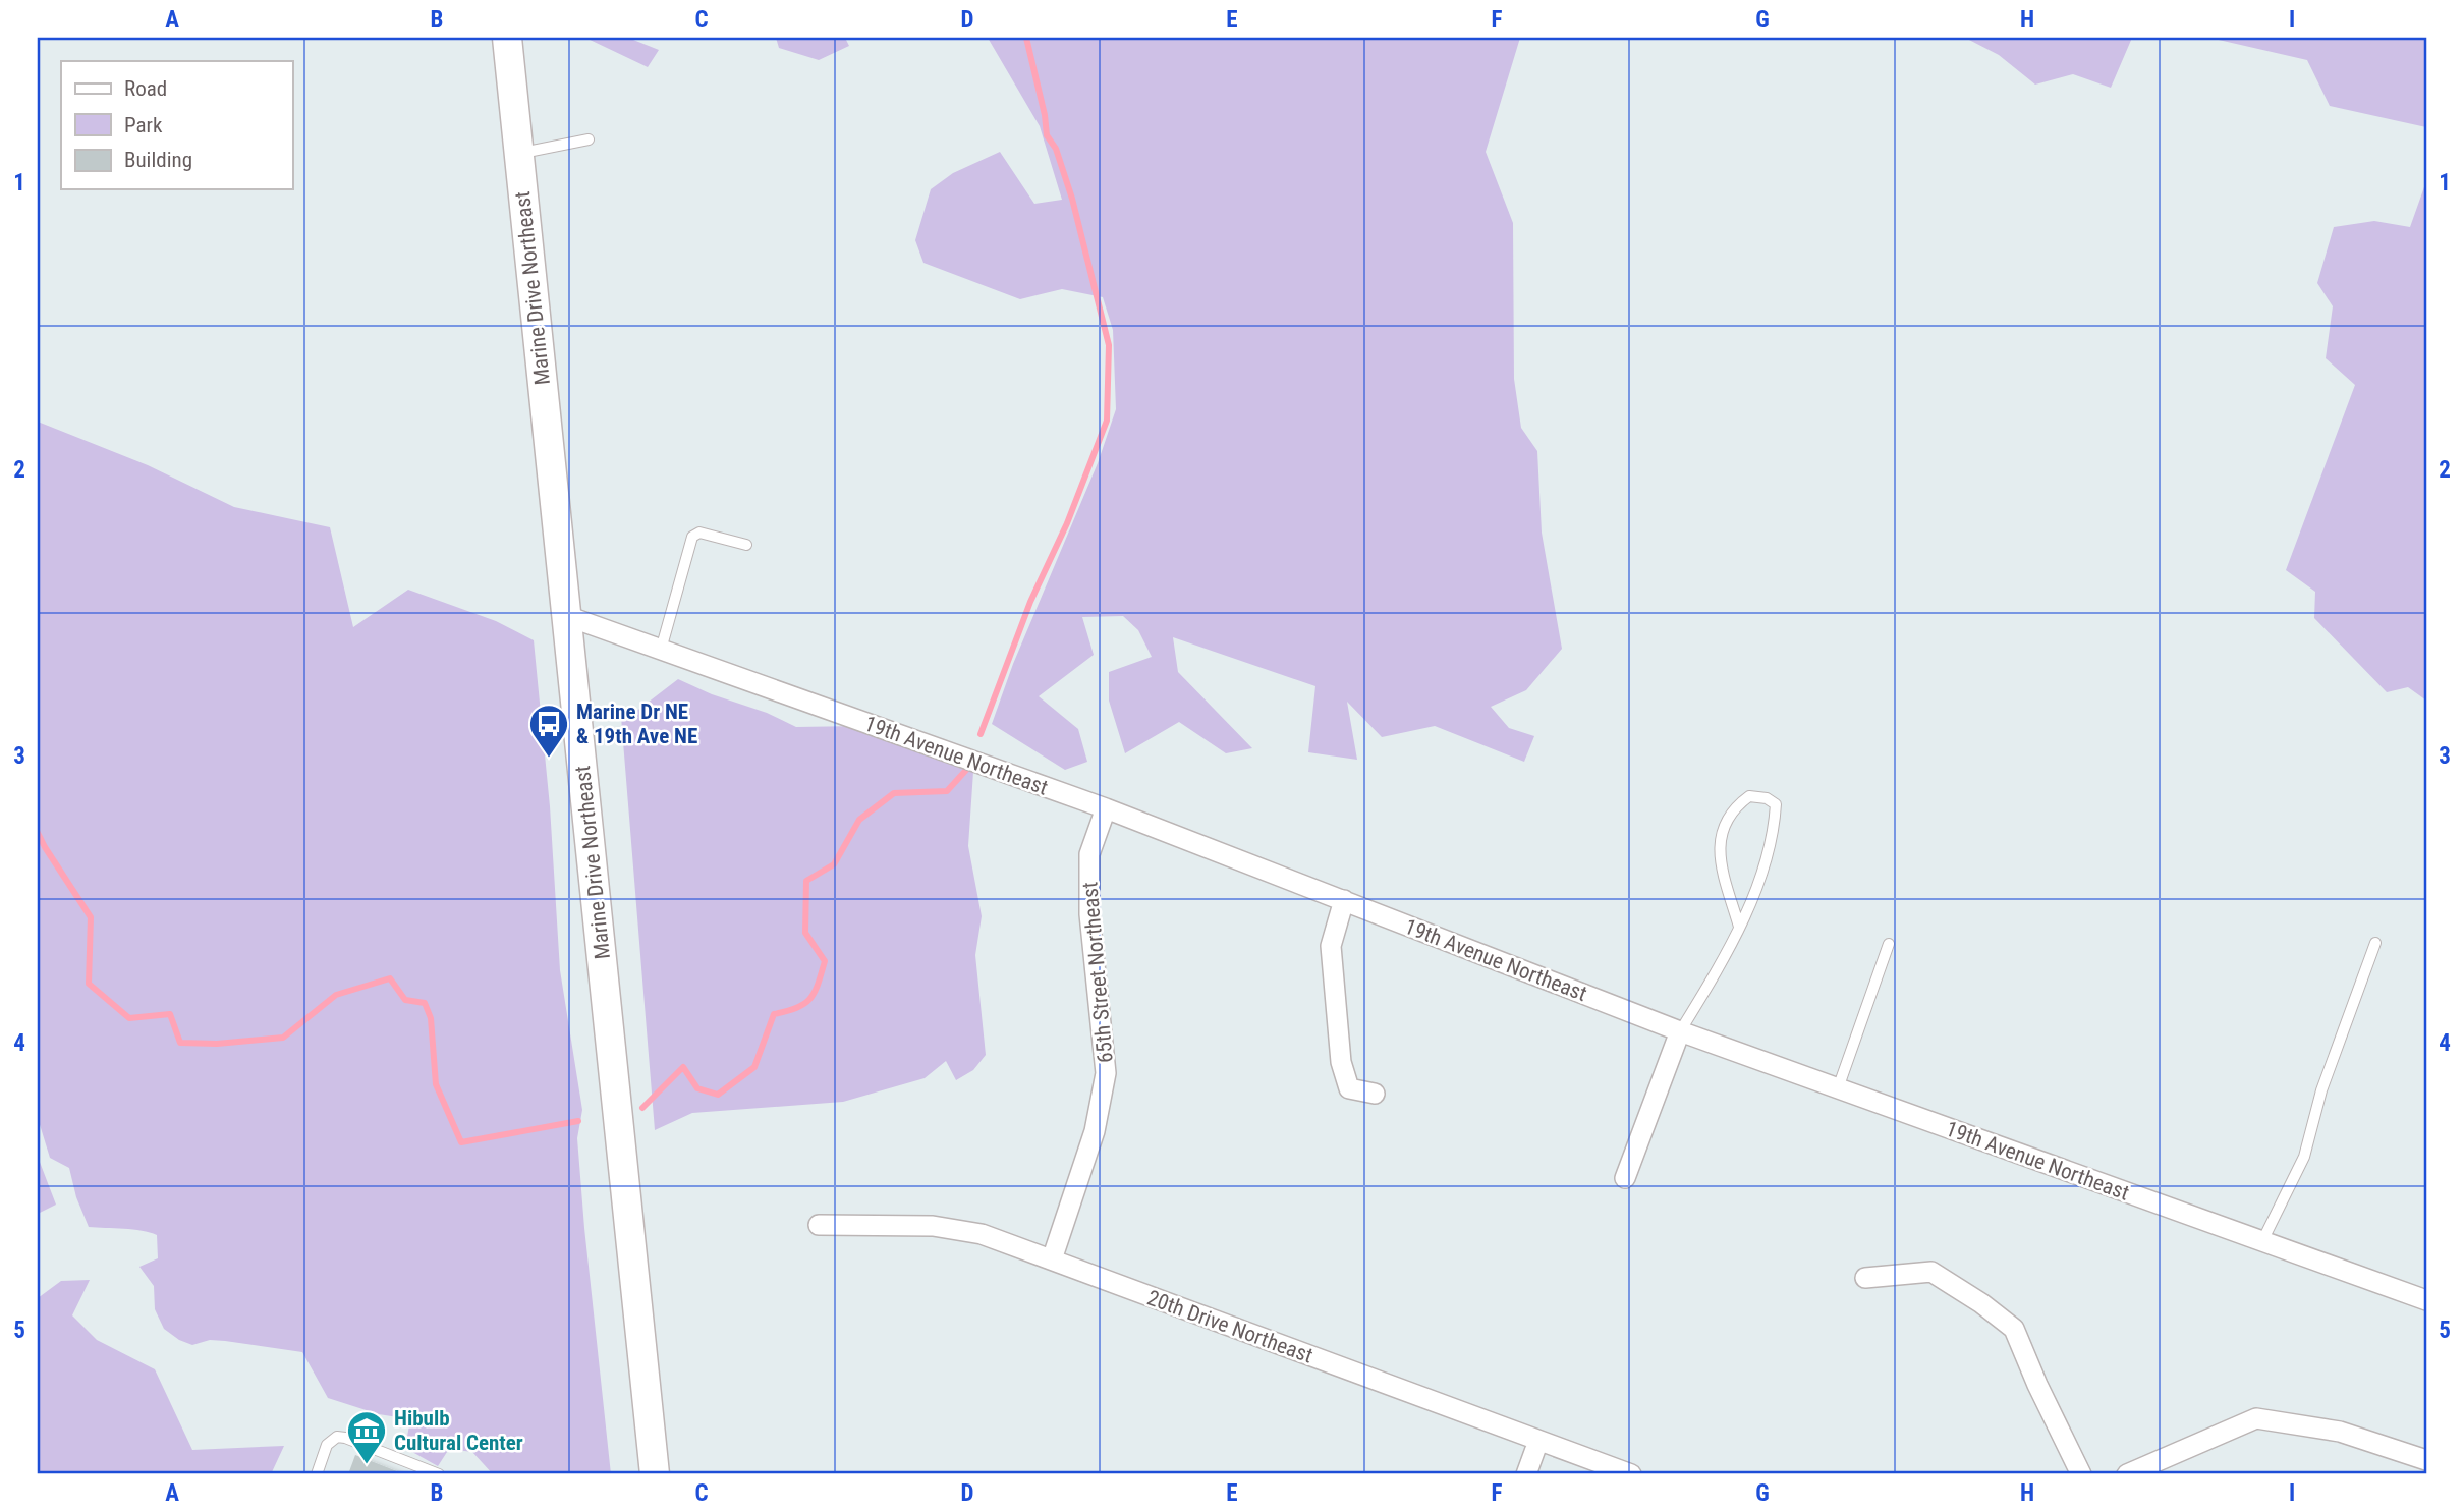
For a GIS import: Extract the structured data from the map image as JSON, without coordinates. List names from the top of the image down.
{
  "streets": {
    "main road": ["Marine Drive Northeast"],
    "street": ["19th Avenue Northeast", "65th Street Northeast", "20th Drive Northeast"]
  },
  "crossings": [
    ["Marine Drive Northeast", "19th Avenue Northeast"],
    ["19th Avenue Northeast", "65th Street Northeast"],
    ["65th Street Northeast", "20th Drive Northeast"]
  ],
  "places": {
    "bus stop": ["Marine Dr NE & 19th Ave NE"],
    "museum": ["Hibulb Cultural Center"]
  },
  "legend": ["Road", "Park", "Building"],
  "grid": {
    "columns": [
      "A",
      "B",
      "C",
      "D",
      "E",
      "F",
      "G",
      "H",
      "I"
    ],
    "rows": [
      "1",
      "2",
      "3",
      "4",
      "5"
    ]
  }
}
